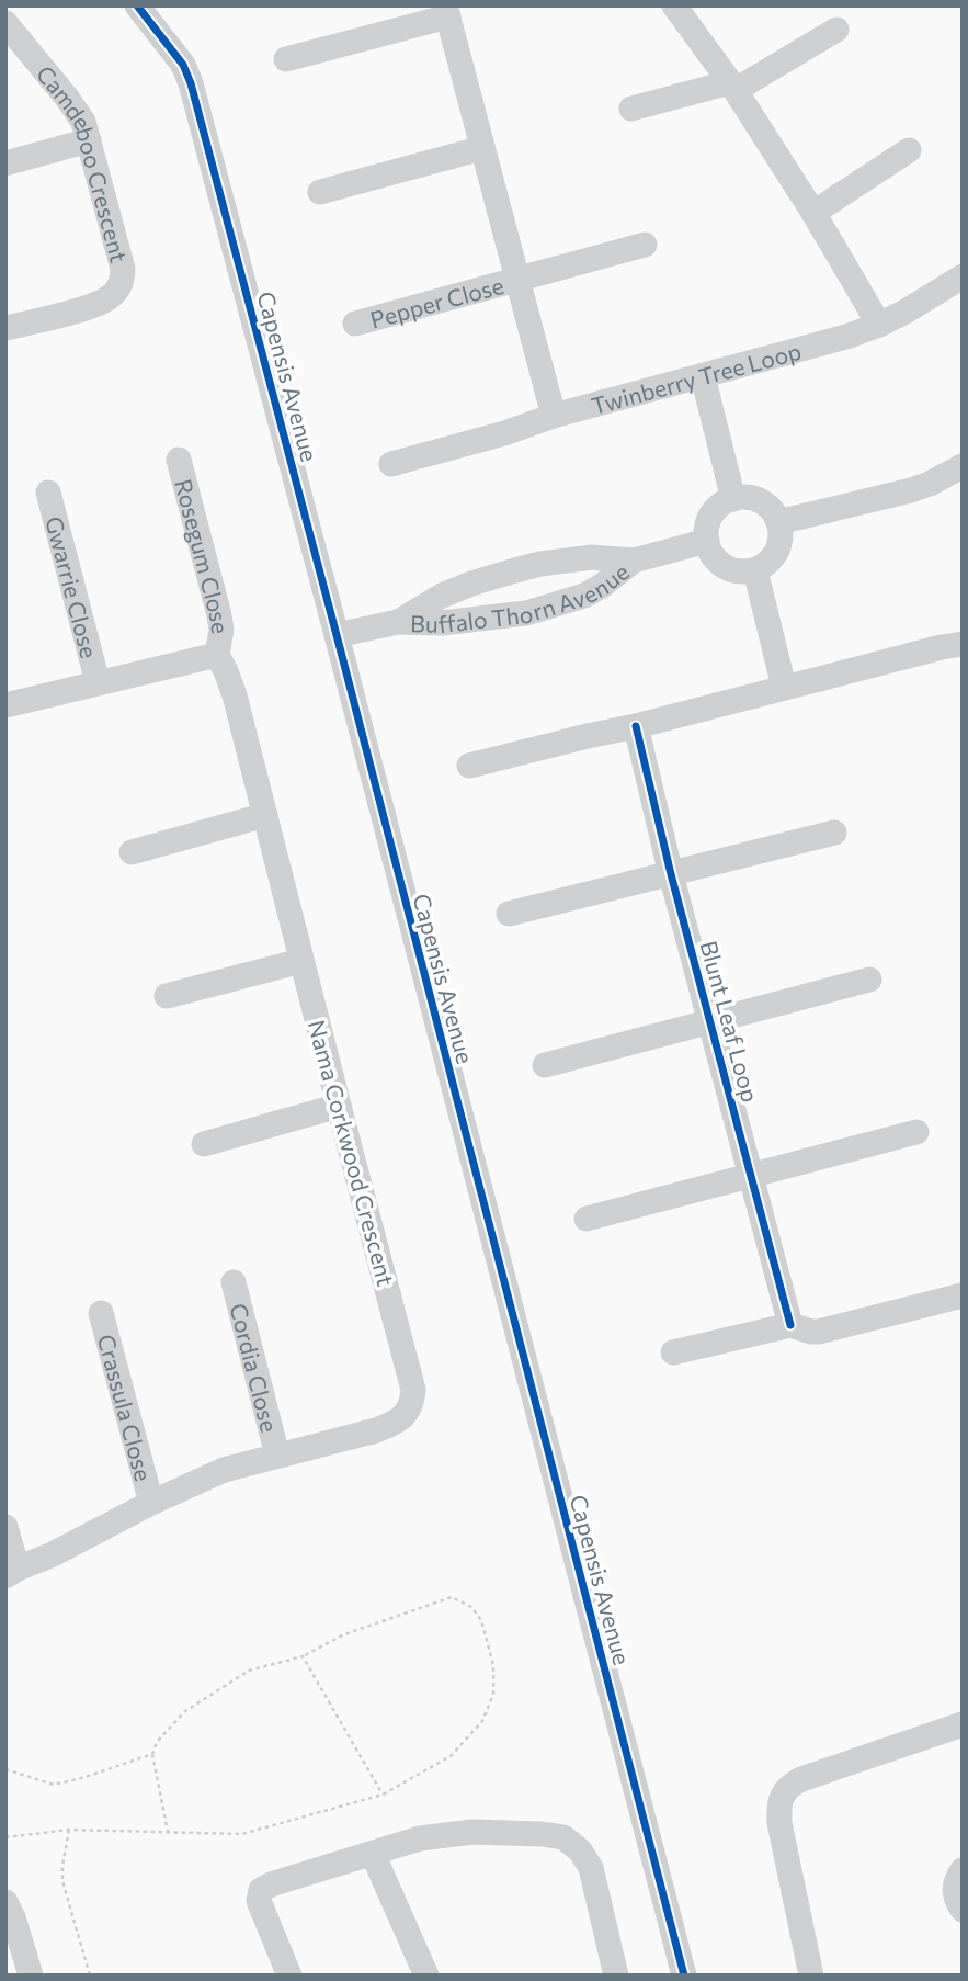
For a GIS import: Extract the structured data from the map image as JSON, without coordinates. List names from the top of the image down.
{
  "streets": {
    "street": [
      "Camdeboo Crescent",
      "Pepper Close",
      "Capensis Avenue",
      "Twinberry Tree Loop",
      "Rosegum Close",
      "Gwarrie Close",
      "Buffalo Thorn Avenue",
      "Blunt Leaf Loop",
      "Nama Corkwood Crescent",
      "Cordia Close",
      "Crassula Close"
    ]
  },
  "crossings": [
    ["Capensis Avenue", "Buffalo Thorn Avenue"],
    ["Rosegum Close", "Nama Corkwood Crescent"],
    ["Nama Corkwood Crescent", "Cordia Close"],
    ["Nama Corkwood Crescent", "Crassula Close"]
  ]
}
